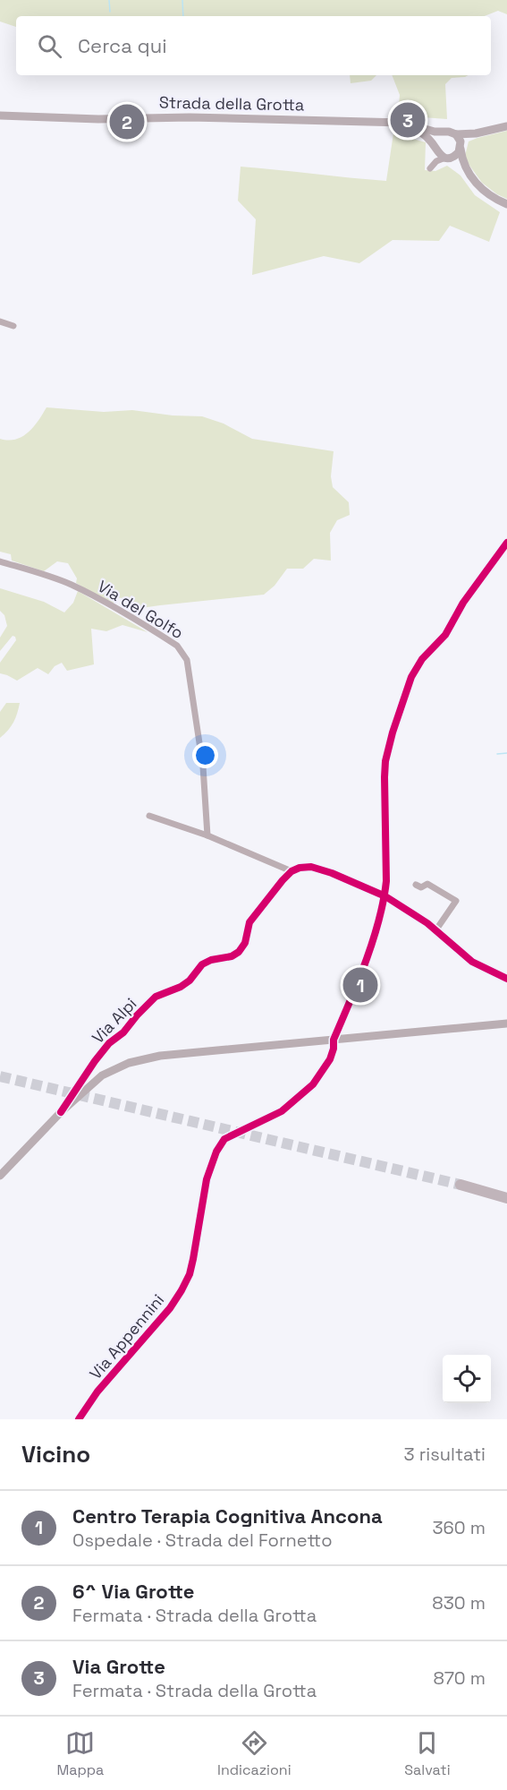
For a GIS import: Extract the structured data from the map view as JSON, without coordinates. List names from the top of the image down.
{
  "streets": {
    "street": [
      "Strada della Grotta",
      "Via del Golfo",
      "Via Alpi",
      "Via Appennini"
    ]
  },
  "page": {
    "search": "Cerca qui",
    "pins": ["3", "2", "1"],
    "heading": ["Vicino", "3 risultati"],
    "list": [
      {
        "mark": "1",
        "name": "Centro Terapia Cognitiva Ancona",
        "note": "Ospedale · Strada del Fornetto",
        "value": "360 m"
      },
      {
        "mark": "2",
        "name": "6^ Via Grotte",
        "note": "Fermata · Strada della Grotta",
        "value": "830 m"
      },
      {
        "mark": "3",
        "name": "Via Grotte",
        "note": "Fermata · Strada della Grotta",
        "value": "870 m"
      }
    ],
    "nav": ["Mappa", "Indicazioni", "Salvati"]
  }
}
